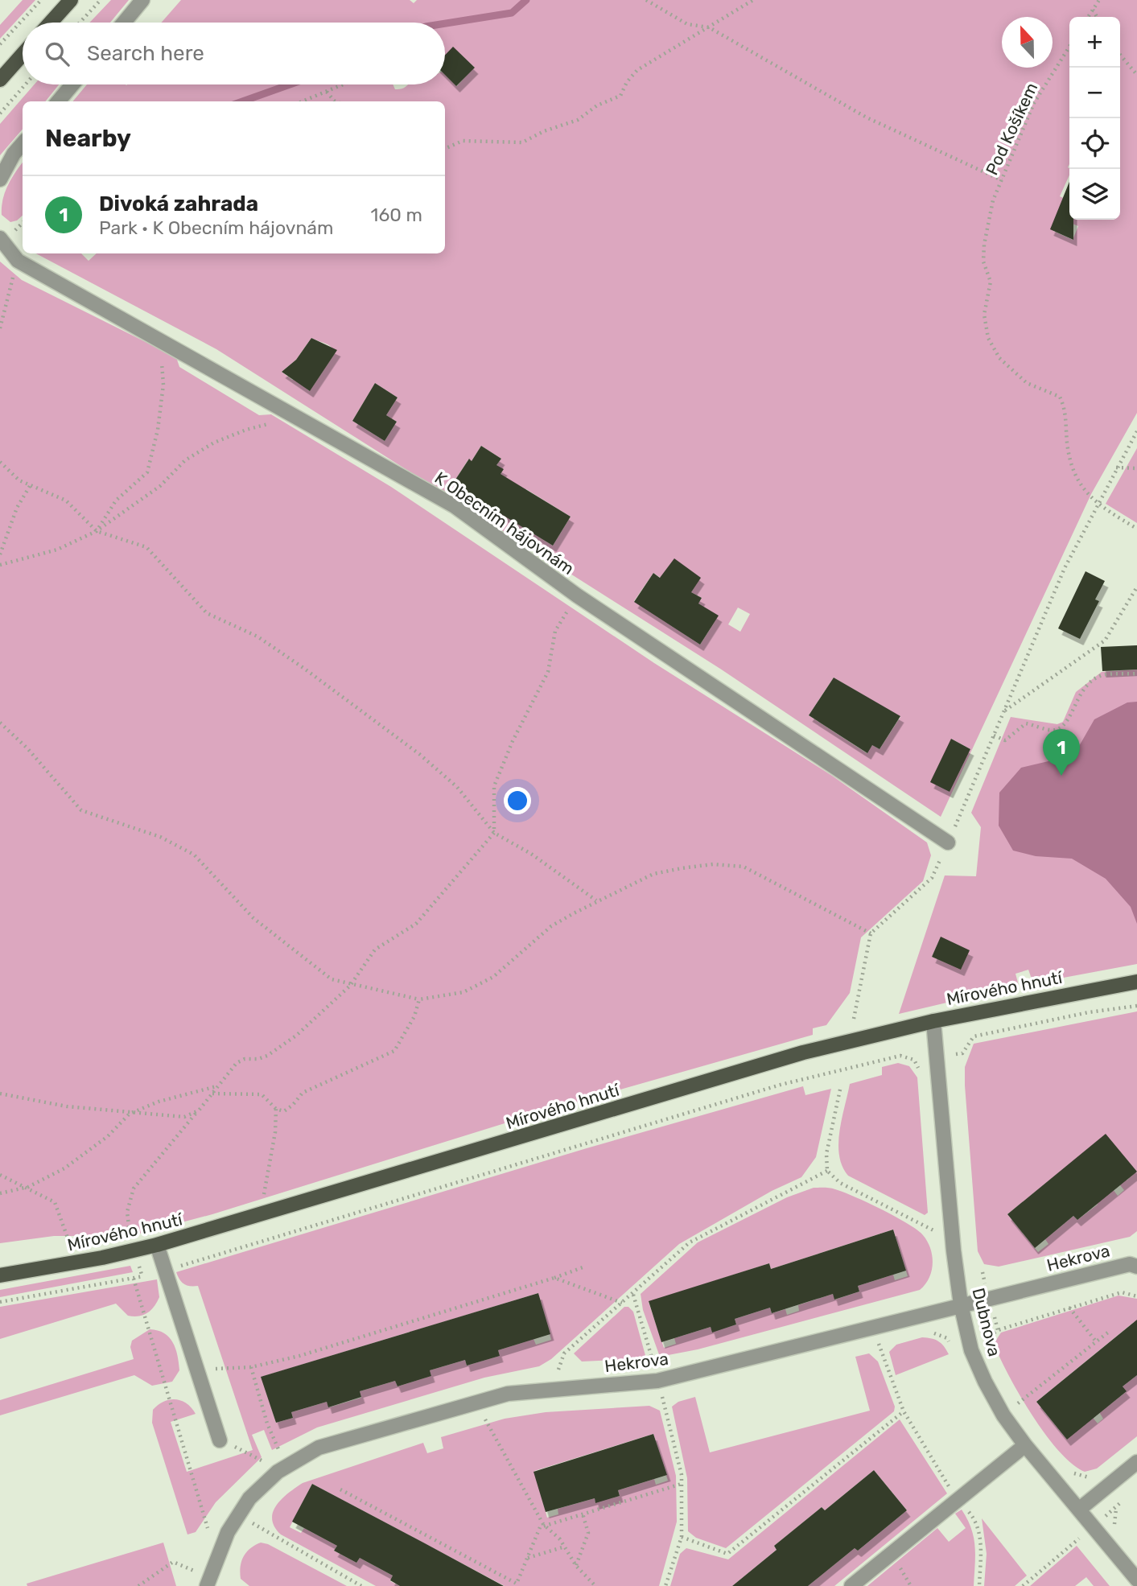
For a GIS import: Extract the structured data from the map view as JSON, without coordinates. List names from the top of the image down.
{
  "streets": {
    "main road": ["Mírového hnutí"],
    "street": ["K Obecním hájovnám", "Hekrova", "Dubnova"],
    "path": ["Pod Košíkem"]
  },
  "crossings": [
    ["Mírového hnutí", "Dubnova"],
    ["Hekrova", "Dubnova"]
  ],
  "north": "top",
  "page": {
    "map_buttons": ["+", "−"],
    "search": "Search here",
    "heading": "Nearby",
    "list": [
      {
        "mark": "1",
        "name": "Divoká zahrada",
        "note": "Park · K Obecním hájovnám",
        "value": "160 m"
      }
    ],
    "pins": "1"
  }
}
